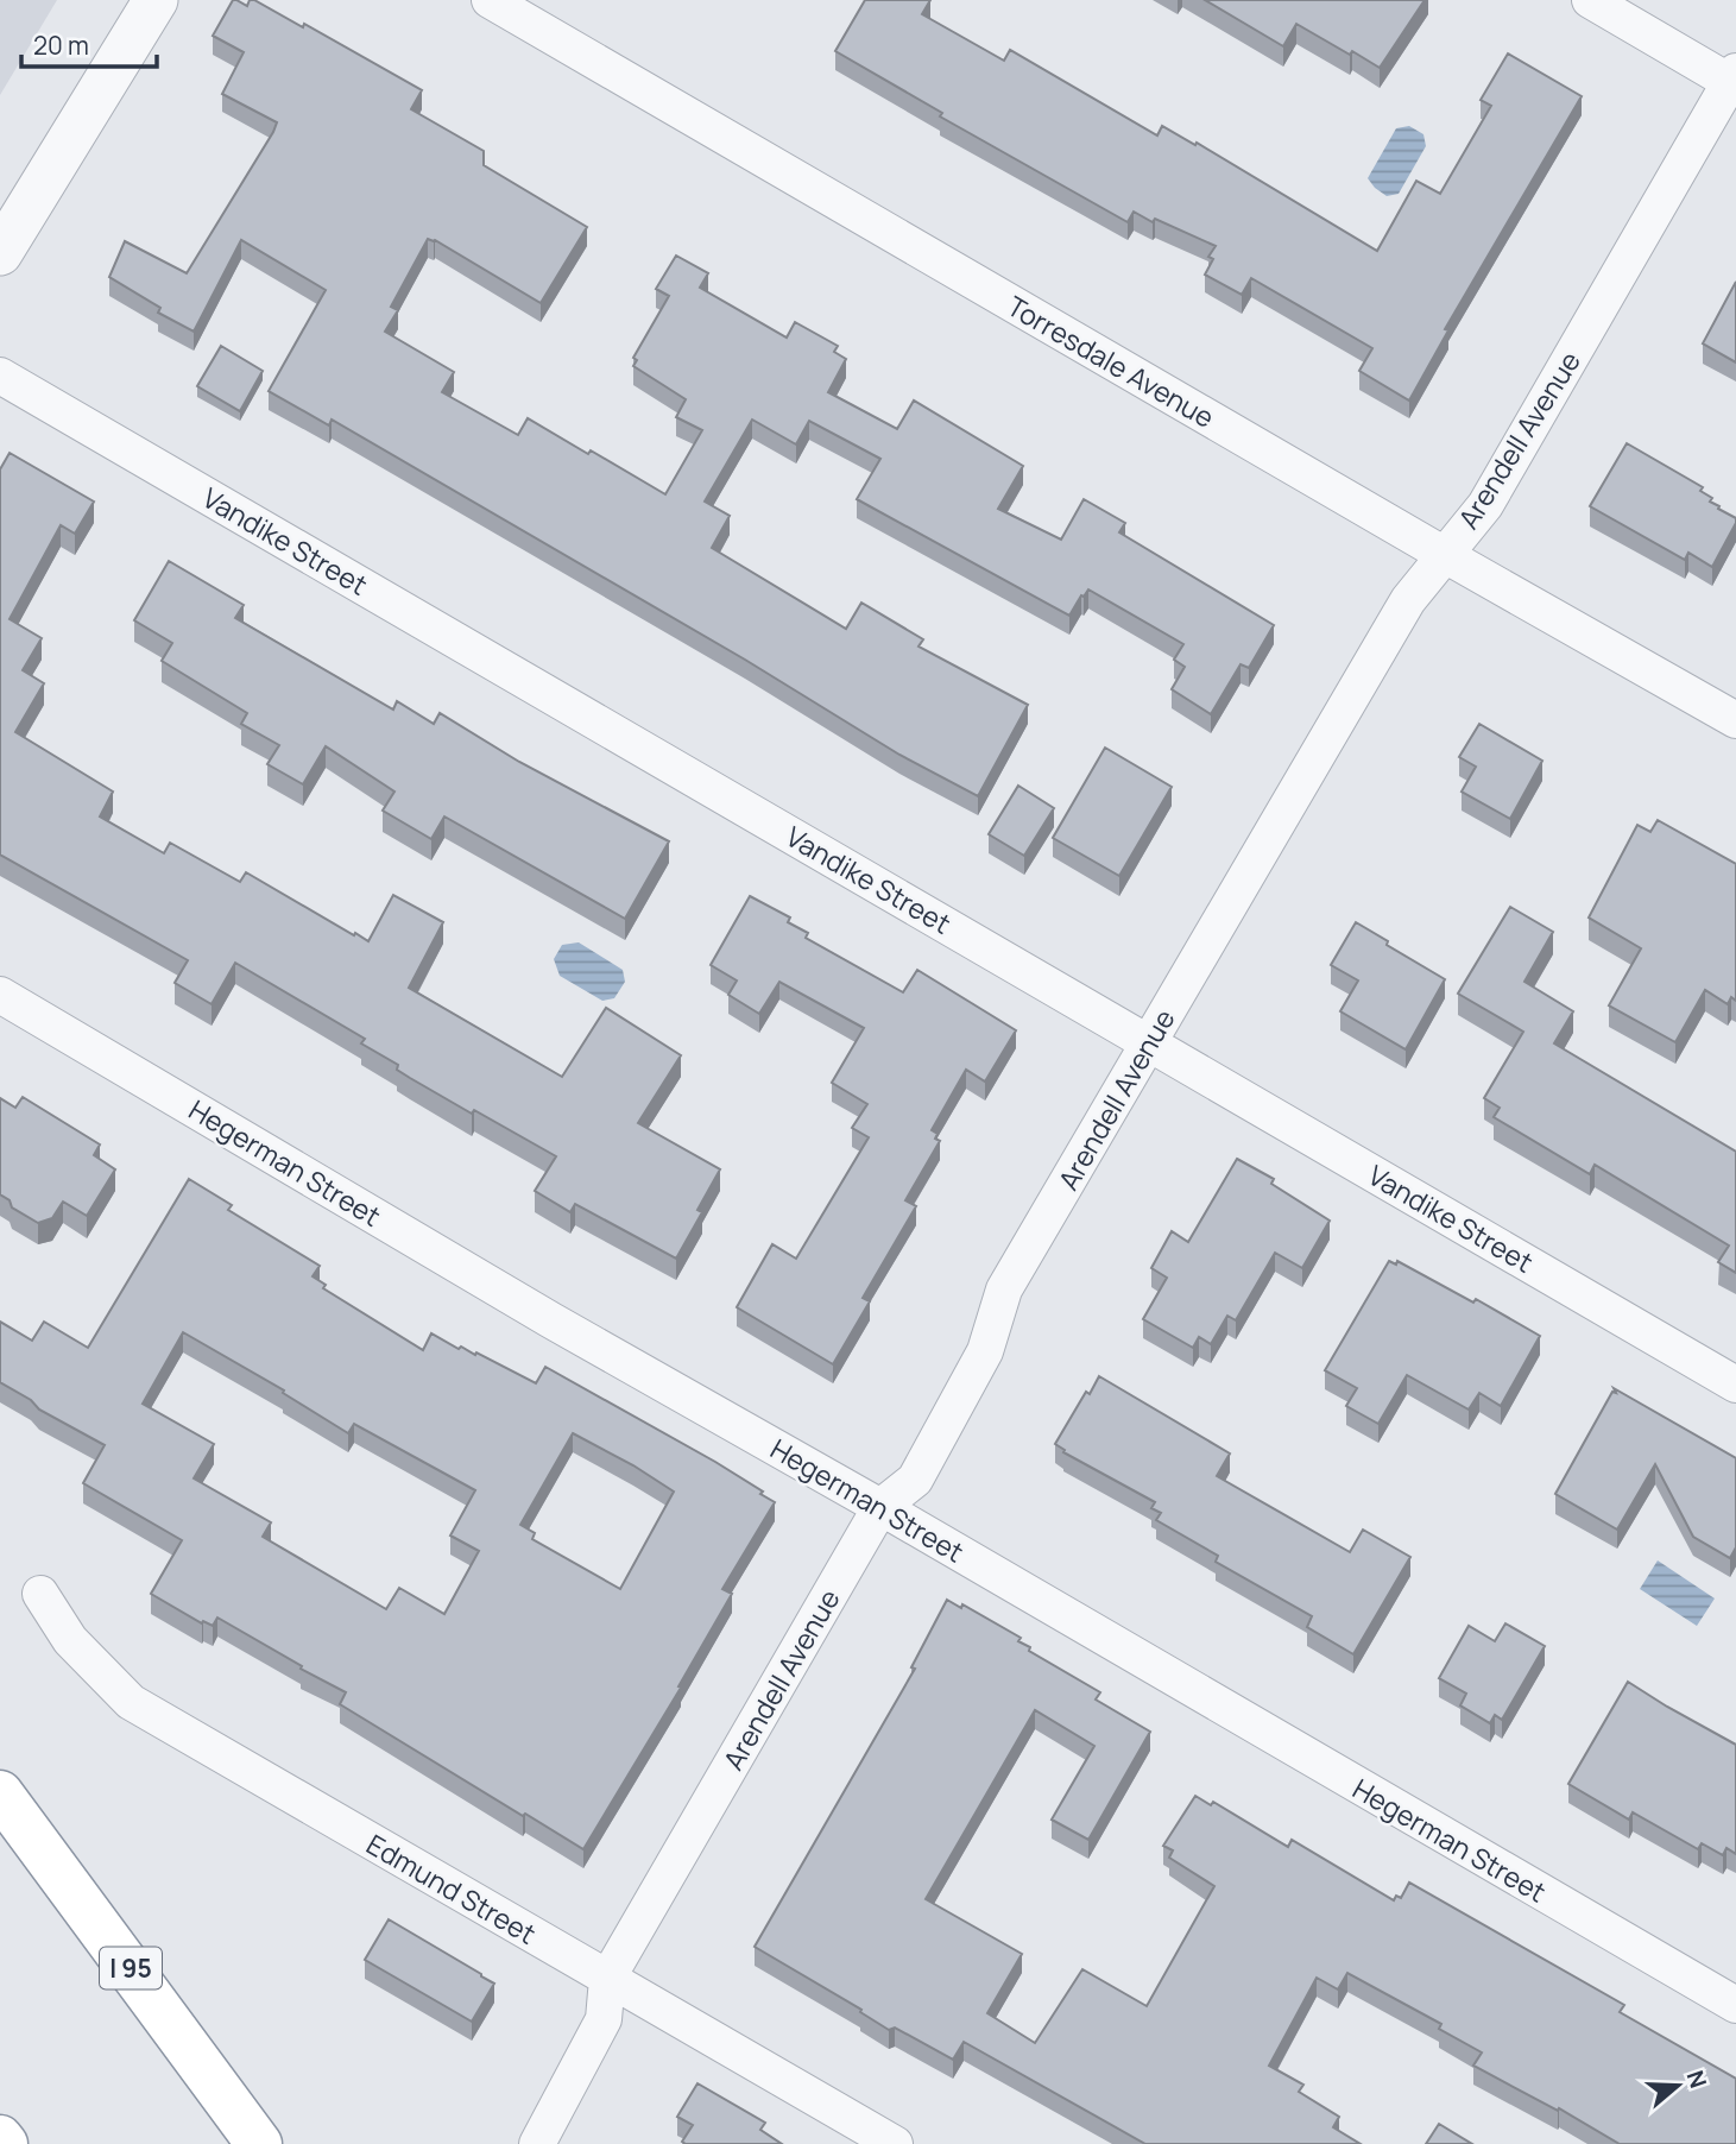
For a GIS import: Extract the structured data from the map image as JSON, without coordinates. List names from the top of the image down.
{
  "streets": {
    "highway": ["I 95"],
    "street": [
      "Torresdale Avenue",
      "Arendell Avenue",
      "Vandike Street",
      "Hegerman Street",
      "Edmund Street"
    ]
  },
  "crossings": [
    ["Torresdale Avenue", "Arendell Avenue"],
    ["Arendell Avenue", "Vandike Street"],
    ["Arendell Avenue", "Hegerman Street"],
    ["Arendell Avenue", "Edmund Street"]
  ],
  "scale_bar": "20 m",
  "north": "right"
}
